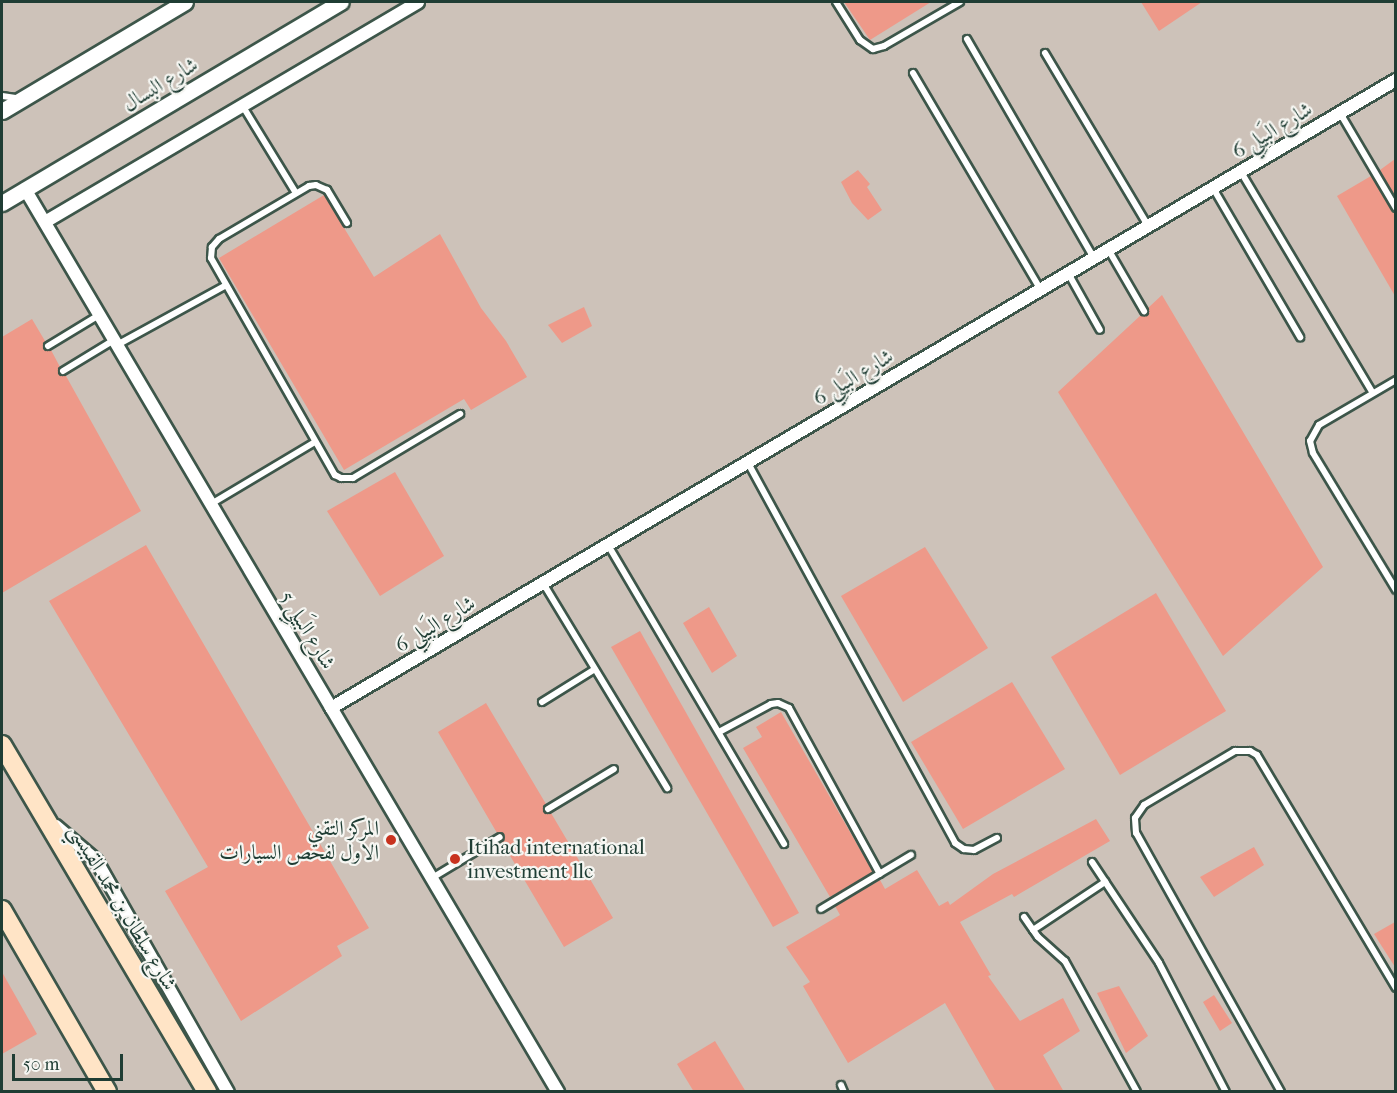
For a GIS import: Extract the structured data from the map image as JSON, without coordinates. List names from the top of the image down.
{
  "streets": {
    "main road": ["شارع سلطان بن محمد القبيسي"],
    "street": ["شارع البسال", "شارع البَيلِي 6", "شارع البَيلِي 5"]
  },
  "crossings": [
    ["شارع البسال", "شارع البَيلِي 5"],
    ["شارع البَيلِي 6", "شارع البَيلِي 5"]
  ],
  "places": ["المركز التقني الاول لفحص السيارات", "Itihad international investment llc"],
  "scale_bar": "50 m"
}
